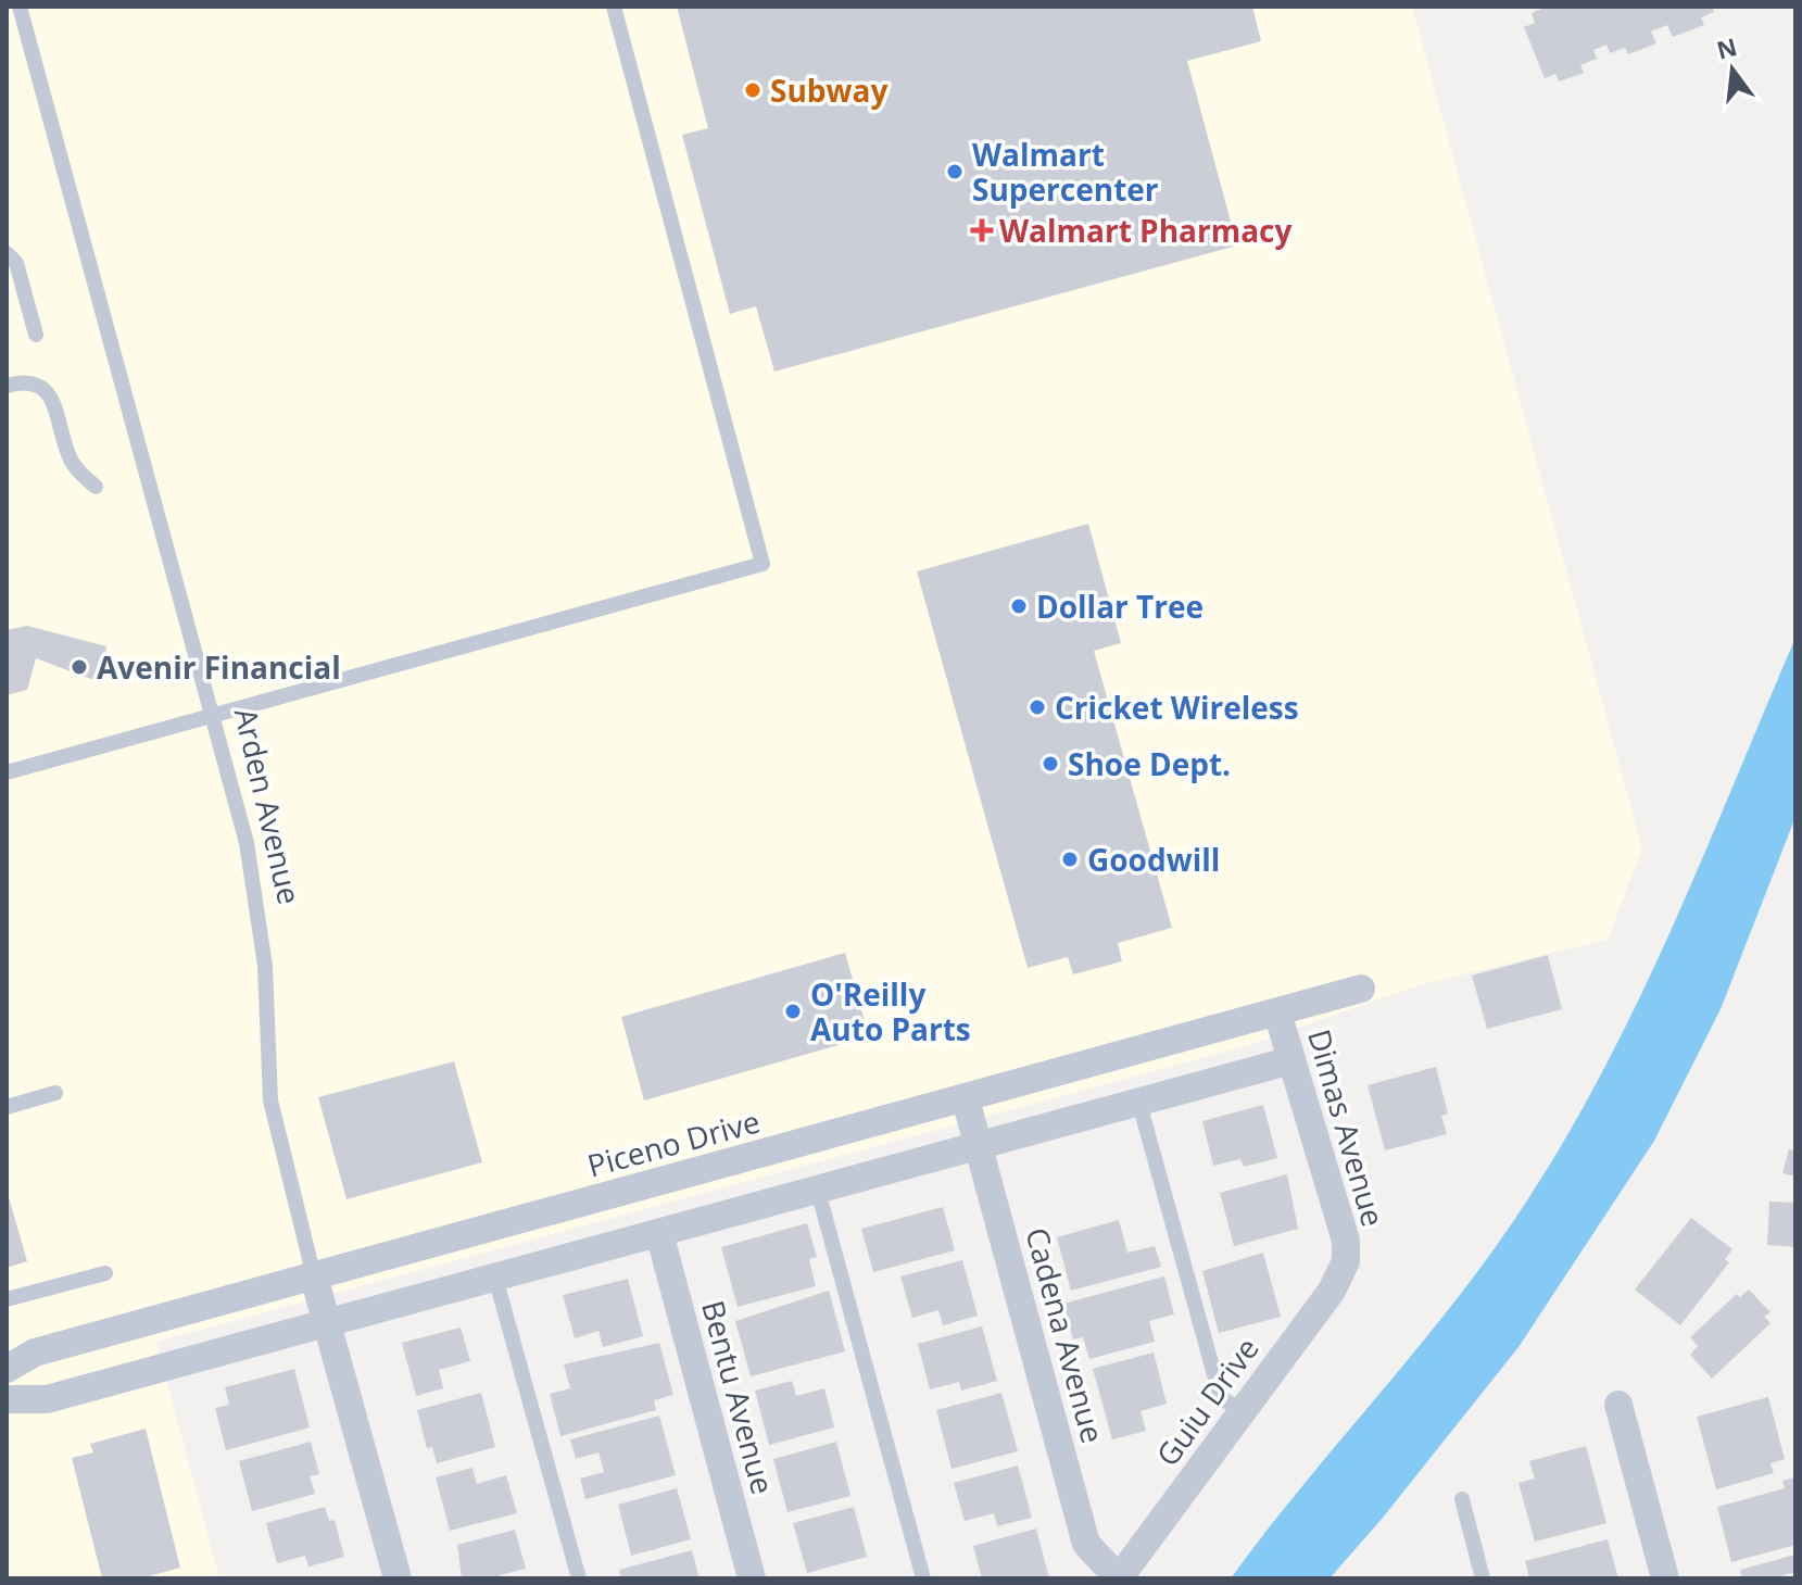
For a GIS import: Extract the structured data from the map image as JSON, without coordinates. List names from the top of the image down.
{
  "streets": {
    "street": [
      "Arden Avenue",
      "Dimas Avenue",
      "Piceno Drive",
      "Cadena Avenue",
      "Bentu Avenue",
      "Guiu Drive"
    ]
  },
  "crossings": [
    ["Arden Avenue", "Piceno Drive"],
    ["Dimas Avenue", "Piceno Drive"],
    ["Dimas Avenue", "Guiu Drive"],
    ["Piceno Drive", "Cadena Avenue"],
    ["Cadena Avenue", "Guiu Drive"]
  ],
  "places": {
    "other": [
      "Subway",
      "Walmart Supercenter",
      "Dollar Tree",
      "Avenir Financial",
      "Cricket Wireless",
      "Shoe Dept.",
      "Goodwill",
      "O'Reilly Auto Parts"
    ],
    "health": ["Walmart Pharmacy"]
  },
  "north": "top"
}
